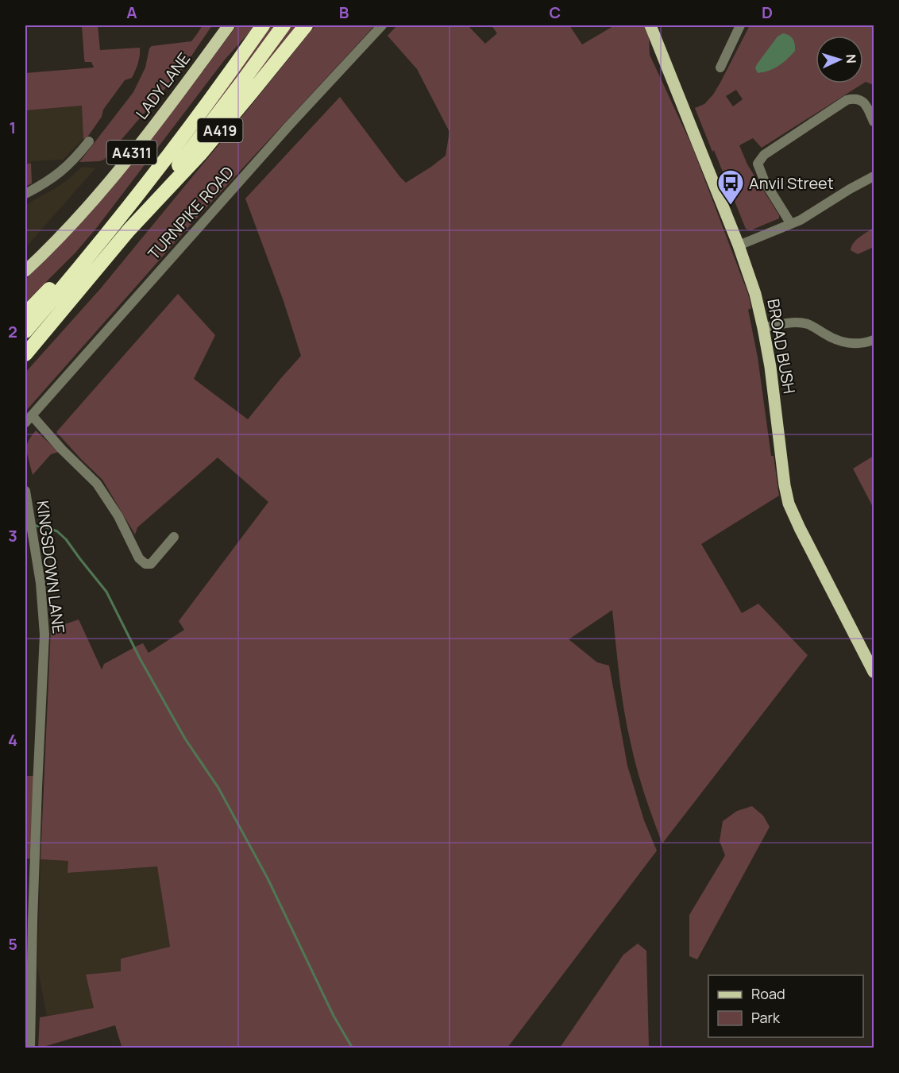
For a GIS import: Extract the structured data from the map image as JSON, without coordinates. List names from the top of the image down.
{
  "streets": {
    "highway": ["A419"],
    "main road": ["LADY LANE", "A4311", "BROAD BUSH"],
    "street": ["TURNPIKE ROAD", "KINGSDOWN LANE"]
  },
  "places": {
    "bus stop": ["Anvil Street"]
  },
  "legend": ["Road", "Park"],
  "north": "right",
  "grid": {
    "columns": [
      "A",
      "B",
      "C",
      "D"
    ],
    "rows": [
      "1",
      "2",
      "3",
      "4",
      "5"
    ]
  }
}
